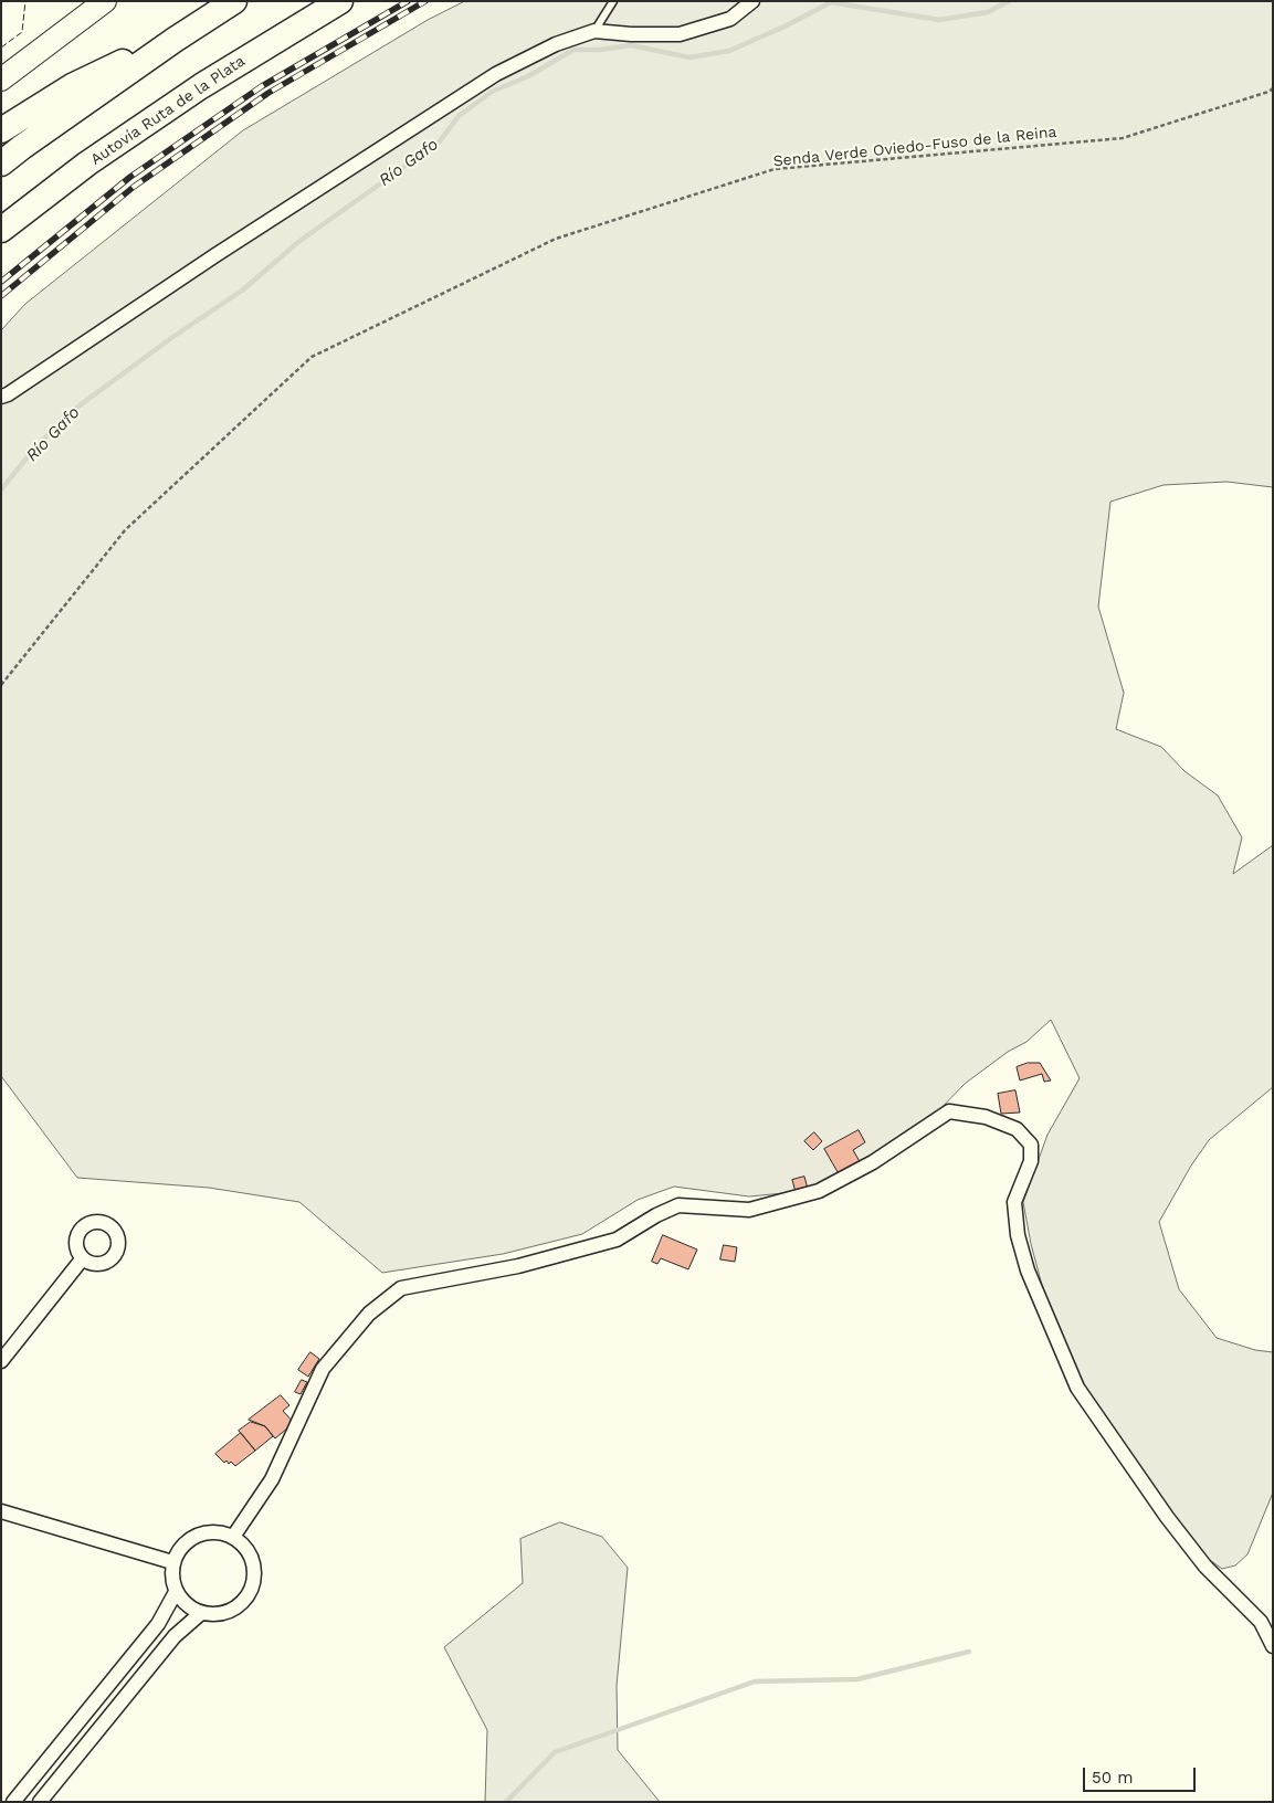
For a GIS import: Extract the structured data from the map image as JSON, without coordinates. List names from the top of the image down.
{
  "streets": {
    "highway": ["Autovía Ruta de la Plata"],
    "path": ["Senda Verde Oviedo-Fuso de la Reina"]
  },
  "water": ["Río Gafo"],
  "scale_bar": "50 m"
}
